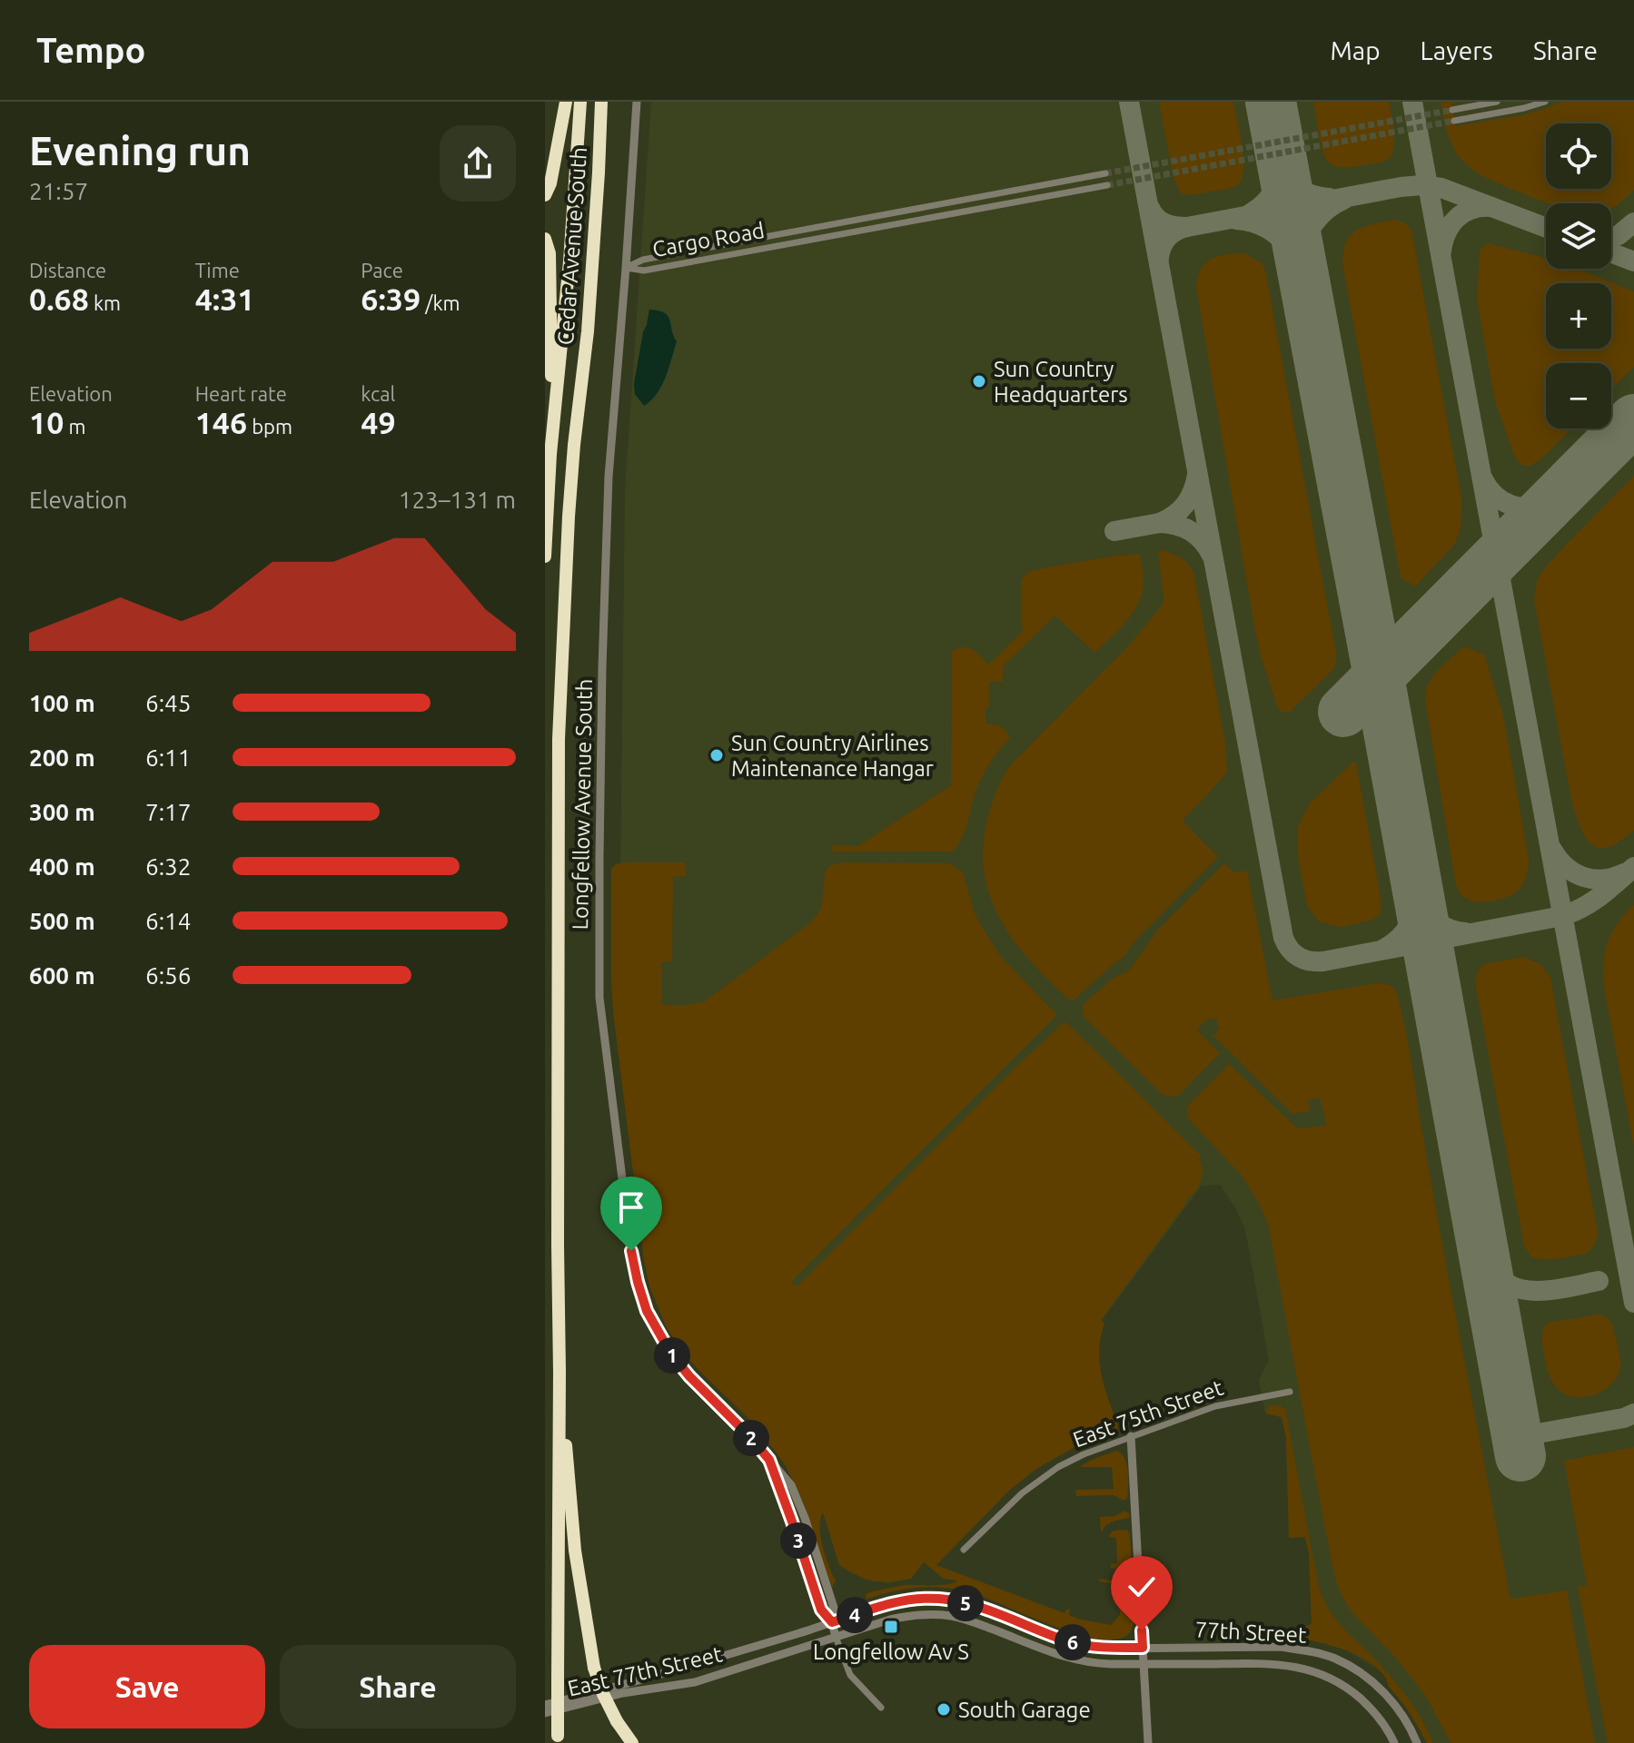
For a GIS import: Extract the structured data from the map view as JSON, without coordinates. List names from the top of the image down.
{
  "streets": {
    "highway": ["Cedar Avenue South"],
    "street": [
      "Cargo Road",
      "Longfellow Avenue South",
      "East 75th Street",
      "77th Street",
      "East 77th Street"
    ]
  },
  "crossings": [
    ["Cargo Road", "Longfellow Avenue South"],
    ["Longfellow Avenue South", "77th Street"],
    ["Longfellow Avenue South", "East 77th Street"],
    ["77th Street", "East 77th Street"]
  ],
  "places": {
    "other": ["Sun Country Headquarters", "Sun Country Airlines Maintenance Hangar", "South Garage"],
    "transit": ["Longfellow Av S"]
  },
  "page": {
    "header": "Tempo",
    "nav": ["Map", "Layers", "Share"],
    "heading": ["Evening run", "21:57"],
    "map_buttons": ["+", "−"],
    "stats": [
      ["Distance", "0.68 km"],
      ["Time", "4:31"],
      ["Pace", "6:39 /km"],
      ["Elevation", "10 m"],
      ["Heart rate", "146 bpm"],
      ["kcal", "49"]
    ],
    "chart": ["Elevation", "123–131 m"],
    "list": [
      {
        "name": "100 m",
        "note": "6:45"
      },
      {
        "name": "200 m",
        "note": "6:11"
      },
      {
        "name": "300 m",
        "note": "7:17"
      },
      {
        "name": "400 m",
        "note": "6:32"
      },
      {
        "name": "500 m",
        "note": "6:14"
      },
      {
        "name": "600 m",
        "note": "6:56"
      }
    ],
    "pins": [
      "1",
      "2",
      "3",
      "5",
      "4",
      "6"
    ],
    "buttons": ["Save", "Share"]
  }
}
